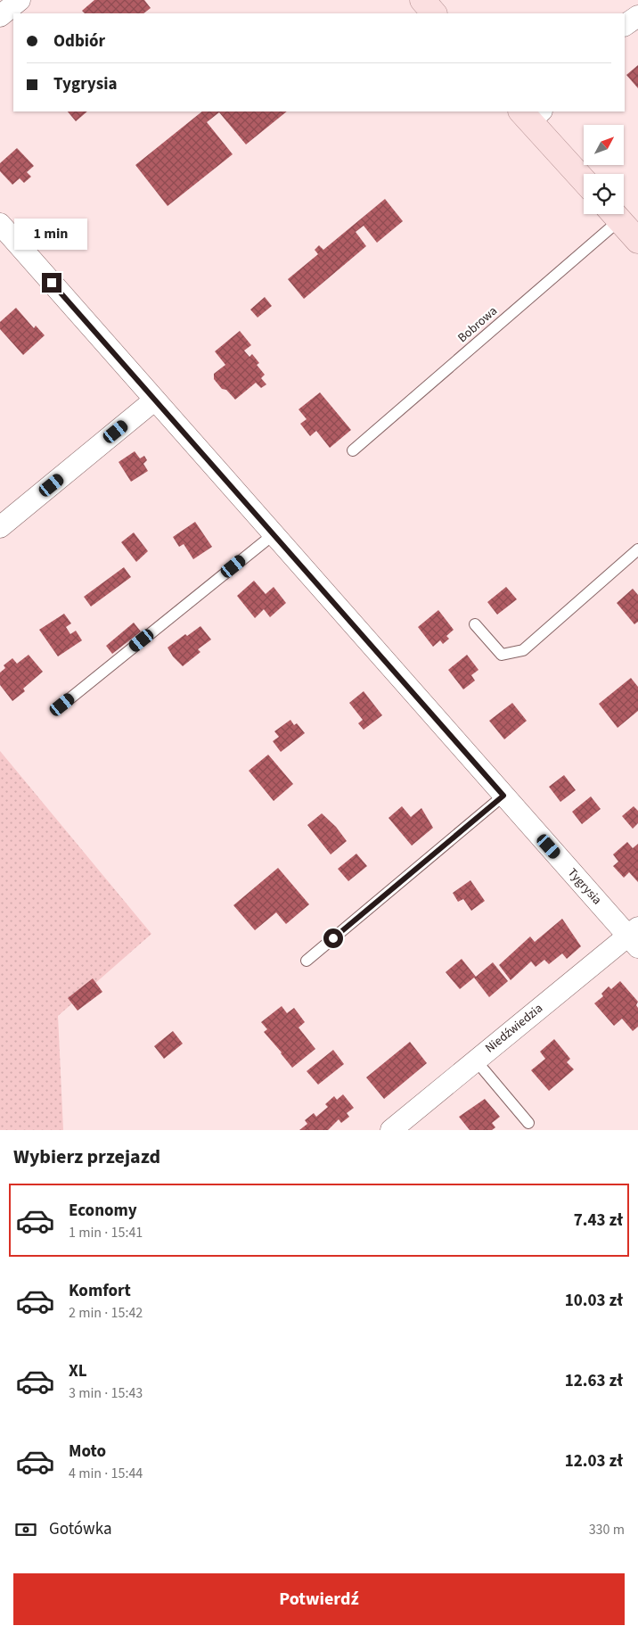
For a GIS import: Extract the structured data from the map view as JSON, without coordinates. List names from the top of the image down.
{
  "streets": {
    "street": ["Tygrysia", "Niedźwiedzia"],
    "lane": ["Bobrowa"]
  },
  "crossings": [
    ["Tygrysia", "Niedźwiedzia"]
  ],
  "north": "top right",
  "page": {
    "banner": ["Odbiór", "Tygrysia"],
    "bubble": "1 min",
    "heading": "Wybierz przejazd",
    "list": [
      {
        "name": "Economy",
        "note": "1 min · 15:41",
        "value": "7.43 zł"
      },
      {
        "name": "Komfort",
        "note": "2 min · 15:42",
        "value": "10.03 zł"
      },
      {
        "name": "XL",
        "note": "3 min · 15:43",
        "value": "12.63 zł"
      },
      {
        "name": "Moto",
        "note": "4 min · 15:44",
        "value": "12.03 zł"
      }
    ],
    "pay": ["Gotówka", "330 m"],
    "buttons": "Potwierdź"
  }
}
